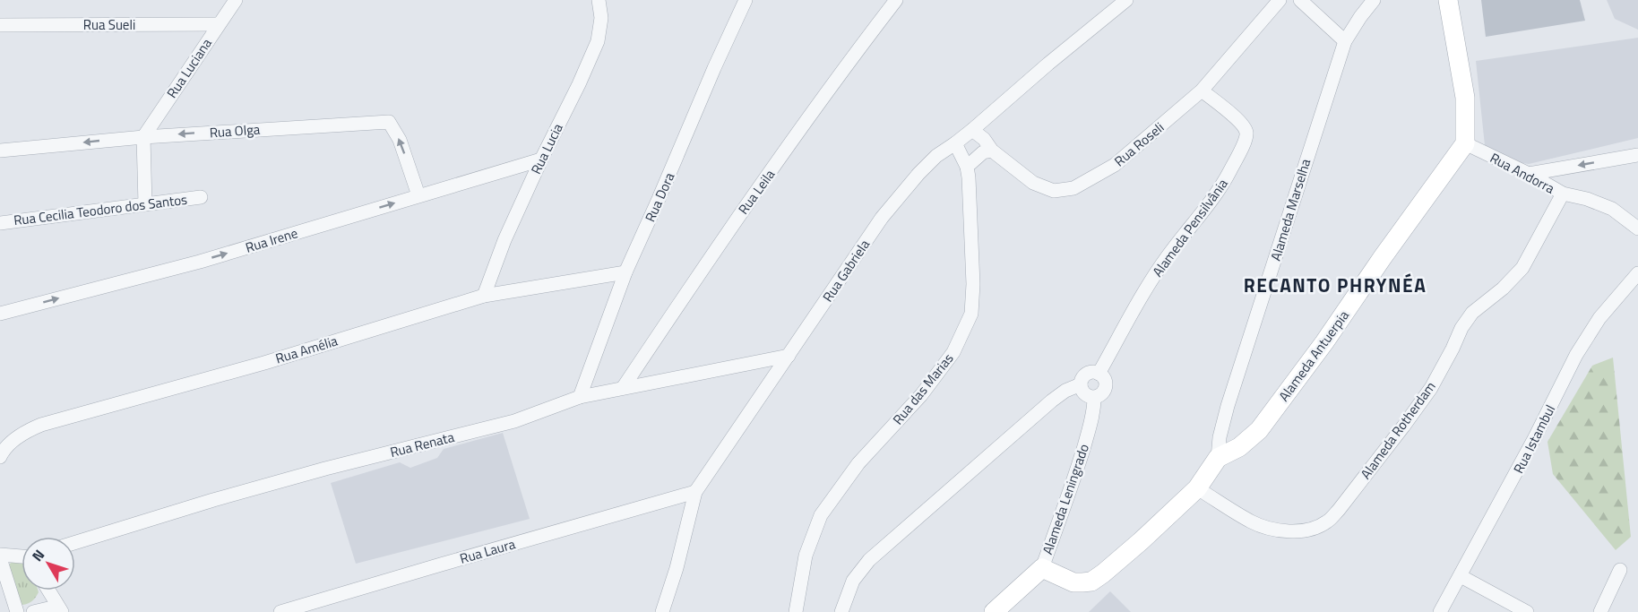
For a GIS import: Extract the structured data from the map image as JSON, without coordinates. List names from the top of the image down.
{
  "streets": {
    "street": [
      "Rua Sueli",
      "Rua Luciana",
      "Rua Olga",
      "Rua Roseli",
      "Rua Lucia",
      "Rua Andorra",
      "Rua Leila",
      "Rua Dora",
      "Rua Cecilia Teodoro dos Santos",
      "Alameda Marselha",
      "Alameda Pensilvânia",
      "Rua Irene",
      "Rua Gabriela",
      "Rua Amélia",
      "Alameda Antuerpia",
      "Rua das Marias",
      "Alameda Rotherdam",
      "Rua Istambul",
      "Rua Renata",
      "Alameda Leningrado",
      "Rua Laura"
    ]
  },
  "crossings": [
    ["Rua Sueli", "Rua Luciana"],
    ["Rua Luciana", "Rua Olga"],
    ["Rua Olga", "Rua Irene"],
    ["Rua Roseli", "Alameda Pensilvânia"],
    ["Rua Roseli", "Rua Gabriela"],
    ["Rua Lucia", "Rua Irene"],
    ["Rua Lucia", "Rua Amélia"],
    ["Rua Andorra", "Alameda Antuerpia"],
    ["Rua Andorra", "Alameda Rotherdam"],
    ["Rua Leila", "Rua Renata"],
    ["Rua Dora", "Rua Amélia"],
    ["Rua Dora", "Rua Renata"],
    ["Alameda Marselha", "Alameda Antuerpia"],
    ["Alameda Pensilvânia", "Alameda Leningrado"],
    ["Rua Gabriela", "Rua das Marias"],
    ["Rua Gabriela", "Rua Renata"],
    ["Rua Gabriela", "Rua Laura"],
    ["Alameda Antuerpia", "Alameda Rotherdam"],
    ["Alameda Antuerpia", "Alameda Leningrado"]
  ],
  "one_way": ["Rua Olga", "Rua Irene"],
  "districts": ["RECANTO PHRYNÉA"],
  "north": "top left"
}
